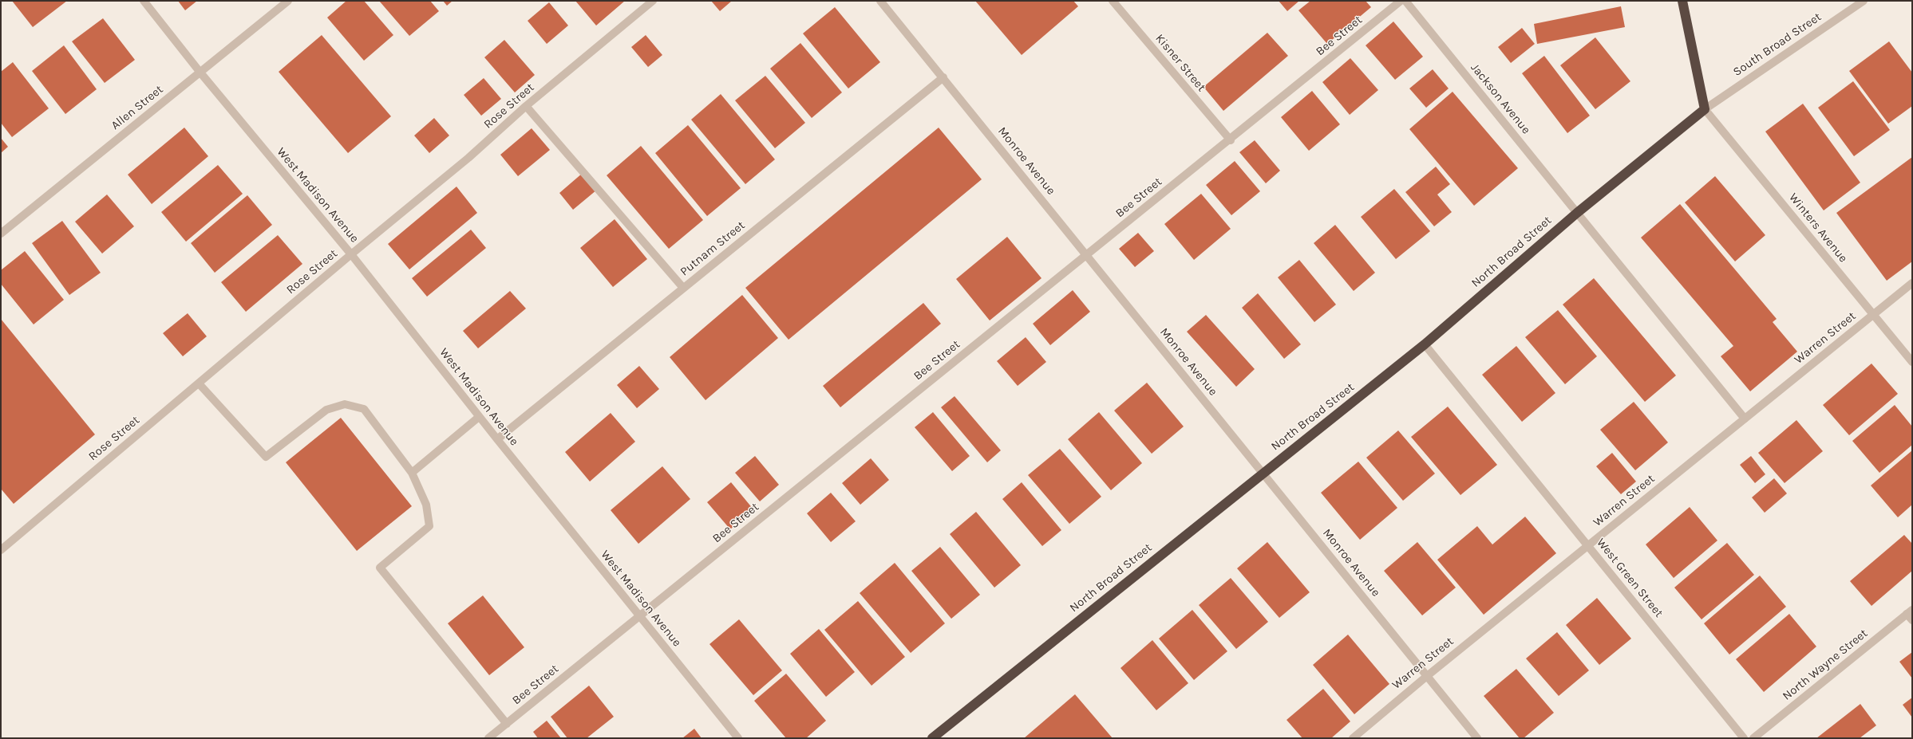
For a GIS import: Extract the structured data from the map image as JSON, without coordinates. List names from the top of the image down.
{
  "streets": {
    "highway": ["North Broad Street"],
    "street": [
      "Bee Street",
      "South Broad Street",
      "Kisner Street",
      "Jackson Avenue",
      "Rose Street",
      "Allen Street",
      "Monroe Avenue",
      "West Madison Avenue",
      "Winters Avenue",
      "Putnam Street",
      "Warren Street",
      "West Green Street",
      "North Wayne Street"
    ]
  },
  "crossings": [
    ["Bee Street", "Kisner Street"],
    ["Bee Street", "Monroe Avenue"],
    ["Bee Street", "West Madison Avenue"],
    ["South Broad Street", "Winters Avenue"],
    ["South Broad Street", "North Broad Street"],
    ["Jackson Avenue", "North Broad Street"],
    ["Jackson Avenue", "Warren Street"],
    ["Rose Street", "West Madison Avenue"],
    ["Allen Street", "West Madison Avenue"],
    ["Monroe Avenue", "Putnam Street"],
    ["Monroe Avenue", "North Broad Street"],
    ["Monroe Avenue", "Warren Street"],
    ["West Madison Avenue", "Putnam Street"],
    ["Winters Avenue", "North Broad Street"],
    ["Winters Avenue", "Warren Street"],
    ["North Broad Street", "West Green Street"],
    ["Warren Street", "West Green Street"]
  ]
}
